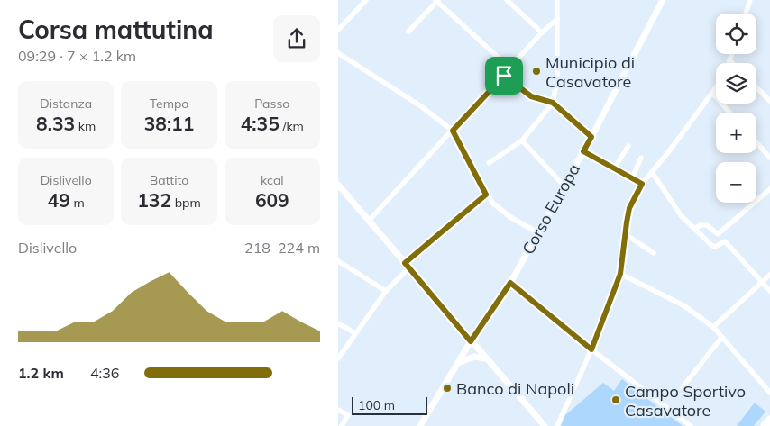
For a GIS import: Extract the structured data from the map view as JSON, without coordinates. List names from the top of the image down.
{
  "streets": {
    "street": ["Corso Europa"]
  },
  "places": ["Municipio di Casavatore", "Banco di Napoli", "Campo Sportivo Casavatore"],
  "scale_bar": "100 m",
  "page": {
    "heading": ["Corsa mattutina", "09:29 · 7 × 1.2 km"],
    "map_buttons": ["+", "−"],
    "stats": [
      ["Distanza", "8.33 km"],
      ["Tempo", "38:11"],
      ["Passo", "4:35 /km"],
      ["Dislivello", "49 m"],
      ["Battito", "132 bpm"],
      ["kcal", "609"]
    ],
    "chart": ["Dislivello", "218–224 m"],
    "list": [
      {
        "name": "1.2 km",
        "note": "4:36"
      }
    ],
    "scale": "100 m"
  }
}
